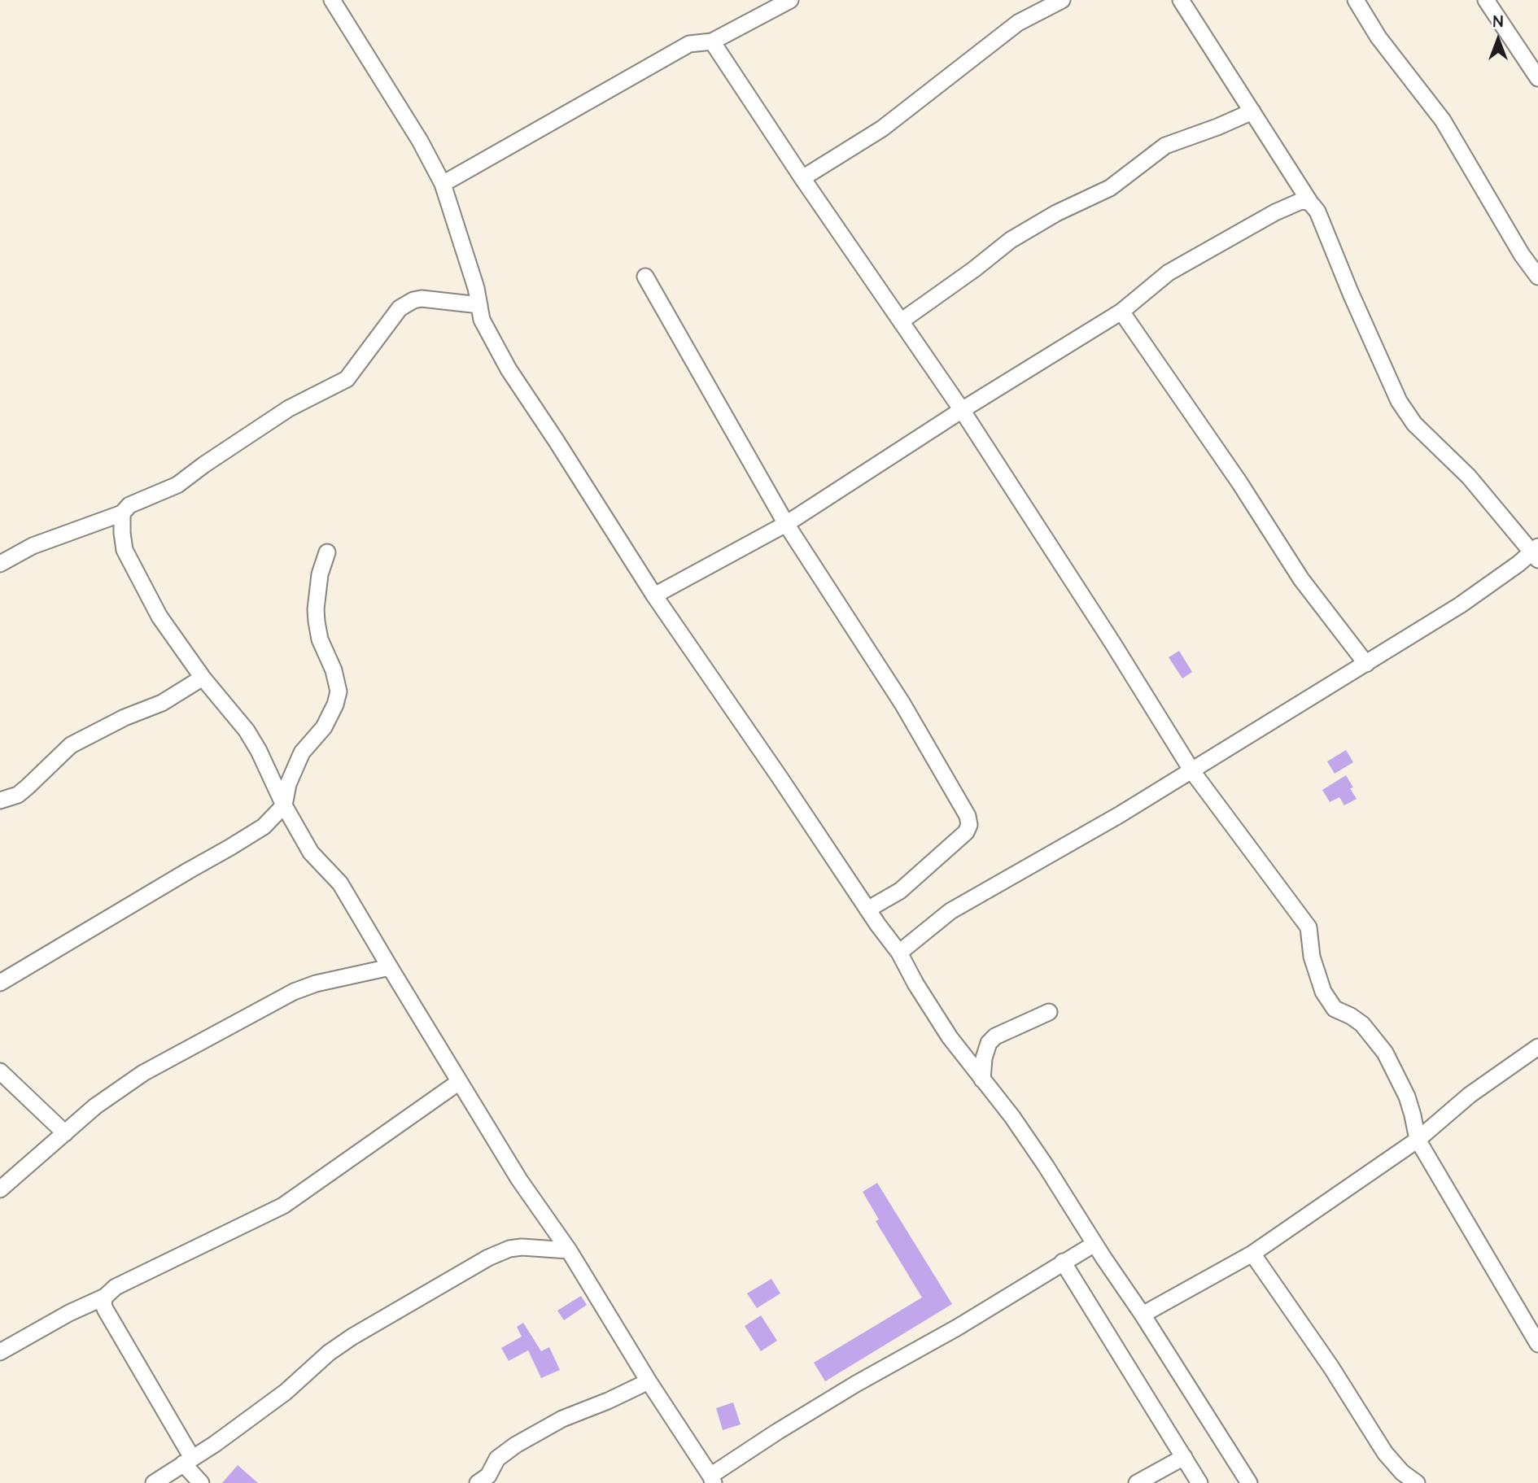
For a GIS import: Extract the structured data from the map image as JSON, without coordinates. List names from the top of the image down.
{
  "north": "top"
}
